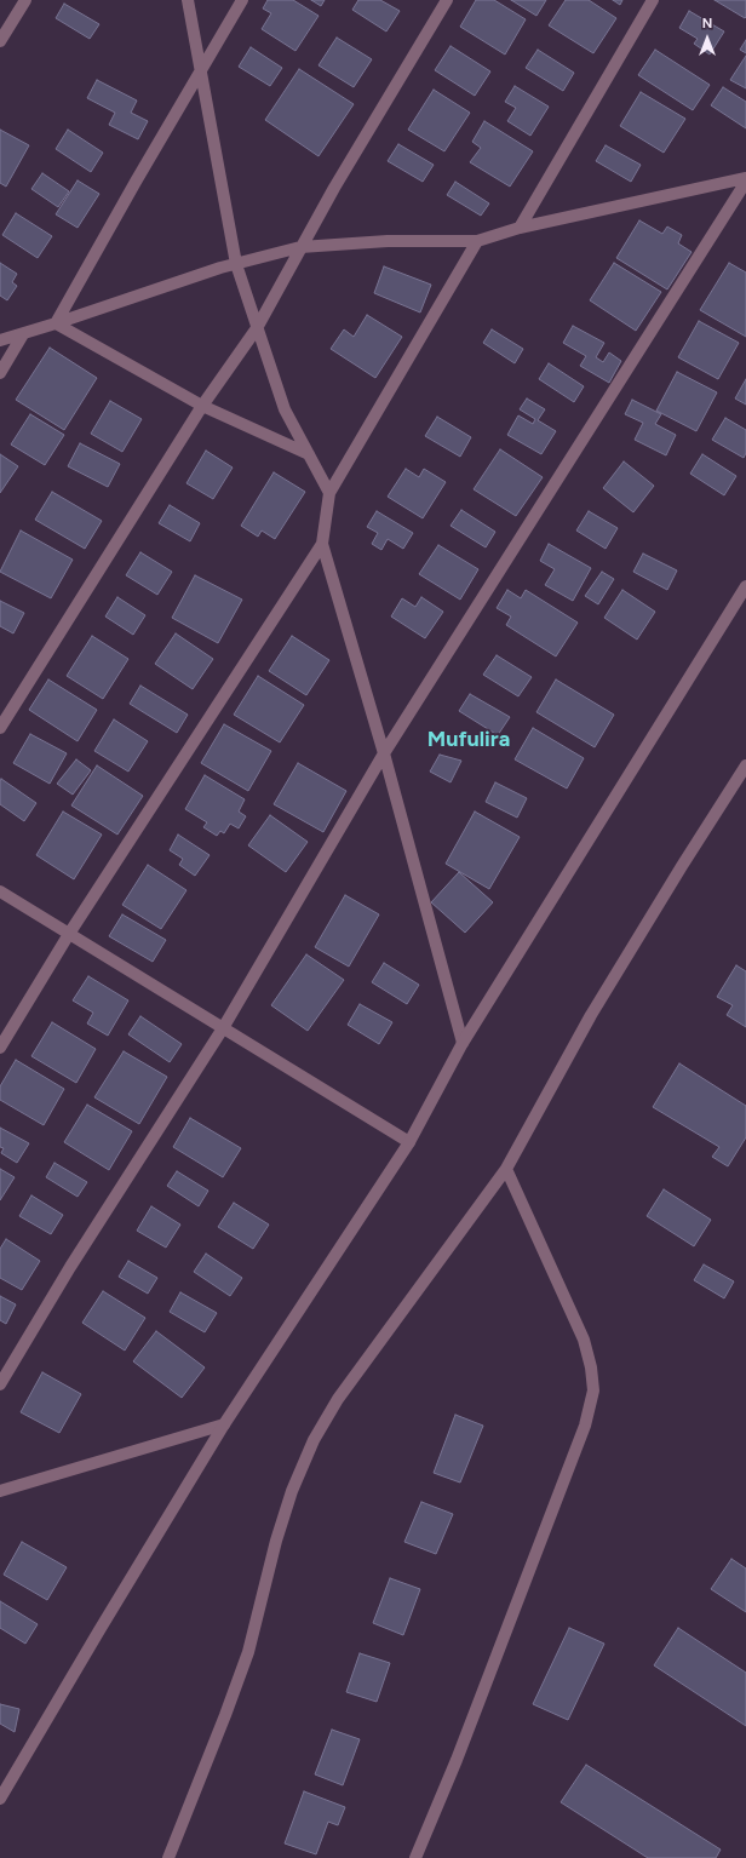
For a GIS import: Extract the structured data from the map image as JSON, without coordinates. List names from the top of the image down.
{
  "districts": ["Mufulira"],
  "north": "top"
}
